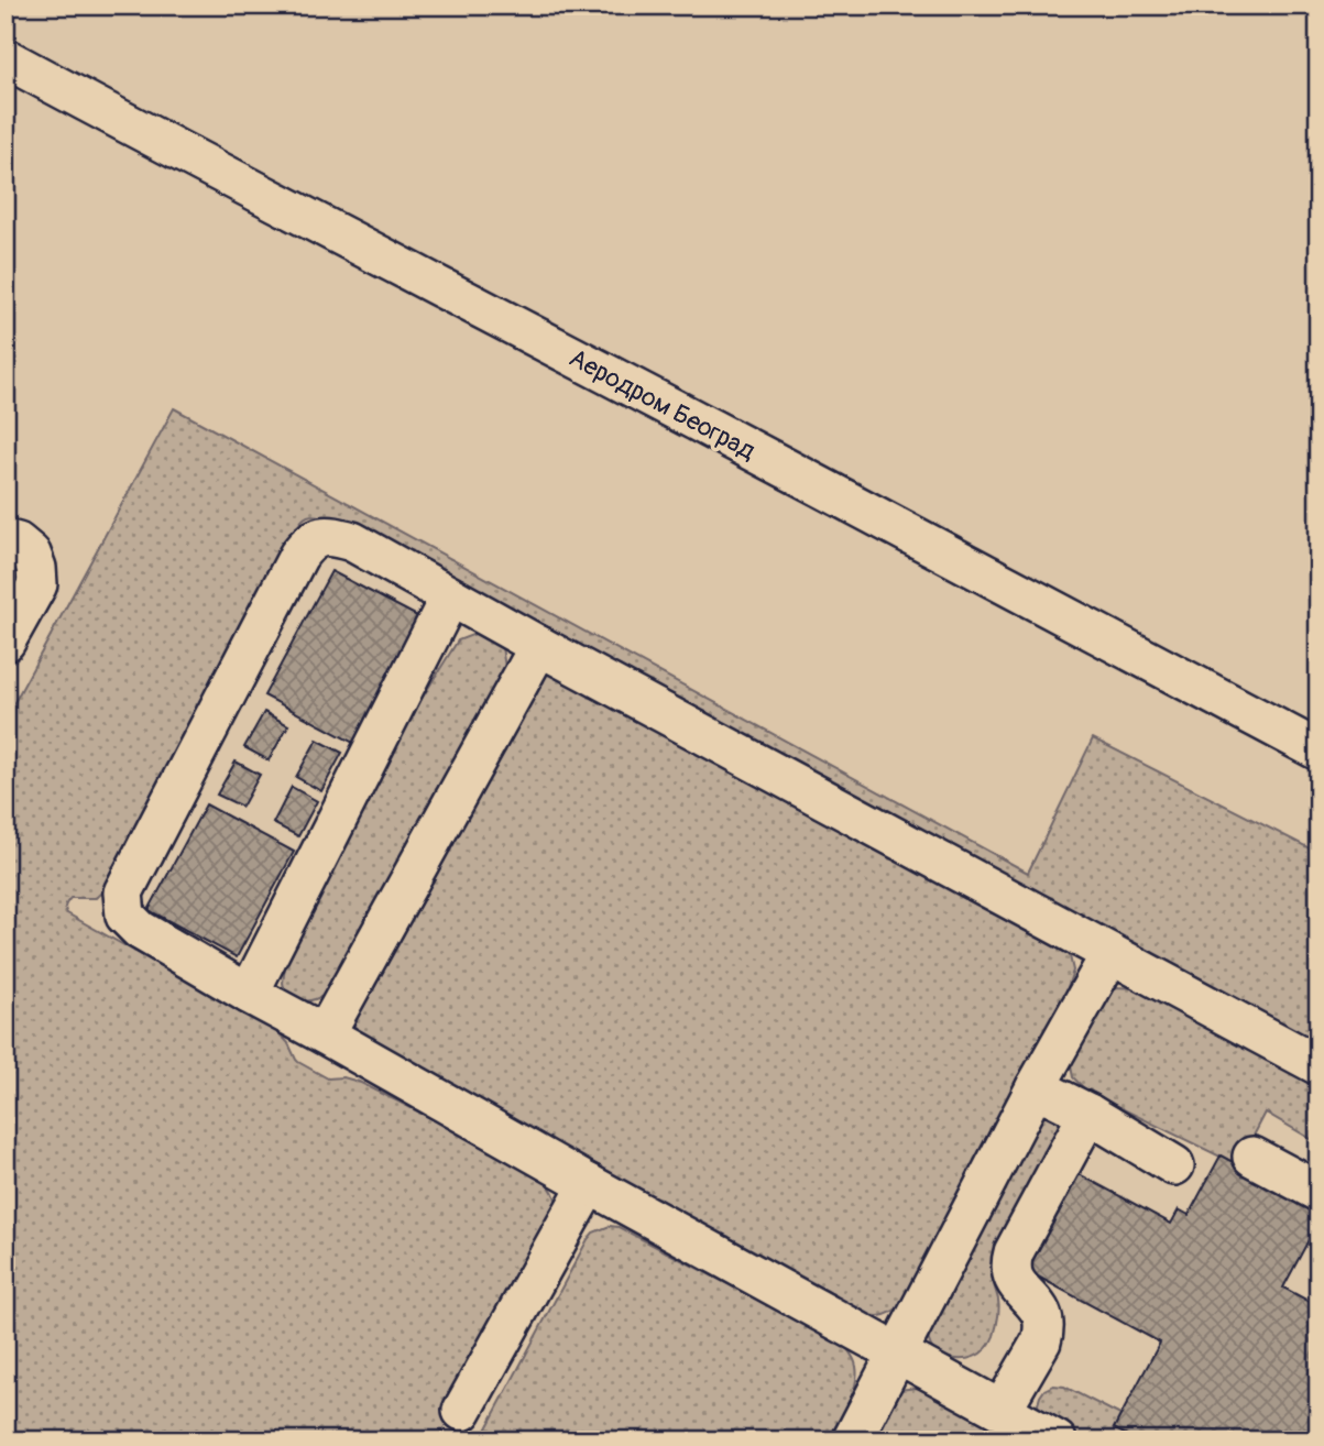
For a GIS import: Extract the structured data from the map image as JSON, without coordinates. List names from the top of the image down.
{
  "streets": {
    "street": ["Аеродром Београд"]
  }
}
